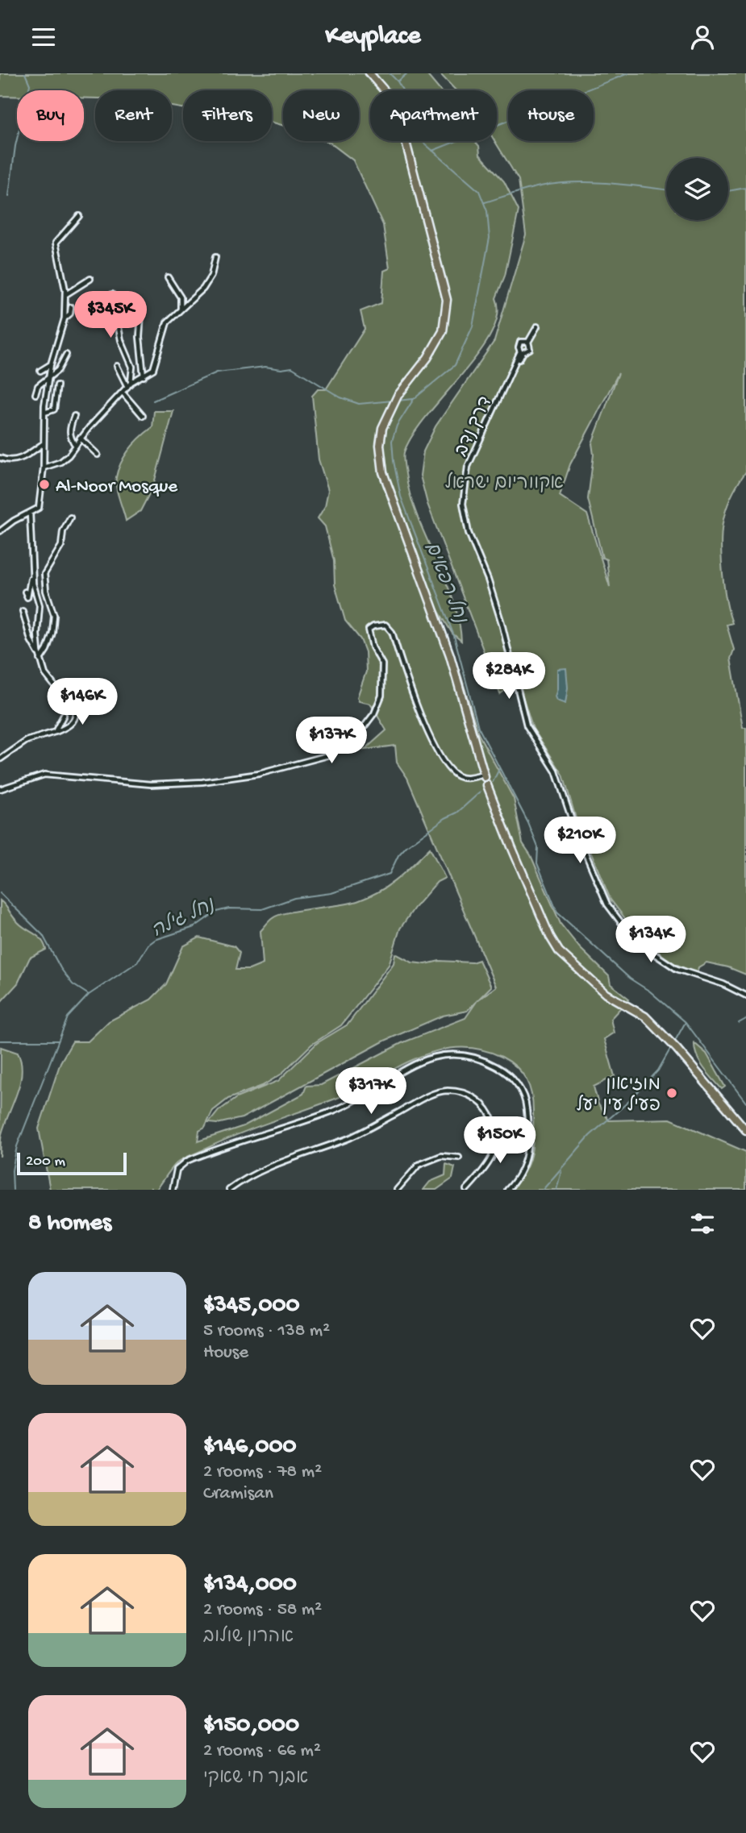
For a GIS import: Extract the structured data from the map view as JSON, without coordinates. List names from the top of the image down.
{
  "streets": {
    "street": ["דרך נדב"]
  },
  "water": ["נחל רפאים", "נחל גילה"],
  "parks": ["אקווריום ישראל"],
  "places": ["Al-Noor Mosque", "מוזיאון פעיל עין יעל"],
  "scale_bar": "200 m",
  "page": {
    "header": "Keyplace",
    "chip": [
      "Buy",
      "Rent",
      "Filters",
      "New",
      "Apartment",
      "House"
    ],
    "price": [
      "$345K",
      "$284K",
      "$146K",
      "$137K",
      "$210K",
      "$134K",
      "$317K",
      "$150K"
    ],
    "scale": "200 m",
    "heading": "8 homes",
    "list": [
      {
        "name": "$345,000",
        "note": "5 rooms · 138 m² · House"
      },
      {
        "name": "$146,000",
        "note": "2 rooms · 78 m² · Cramisan"
      },
      {
        "name": "$134,000",
        "note": "2 rooms · 58 m² · אהרון שולוב"
      },
      {
        "name": "$150,000",
        "note": "2 rooms · 66 m² · אבנר חי שאקי"
      }
    ]
  }
}
